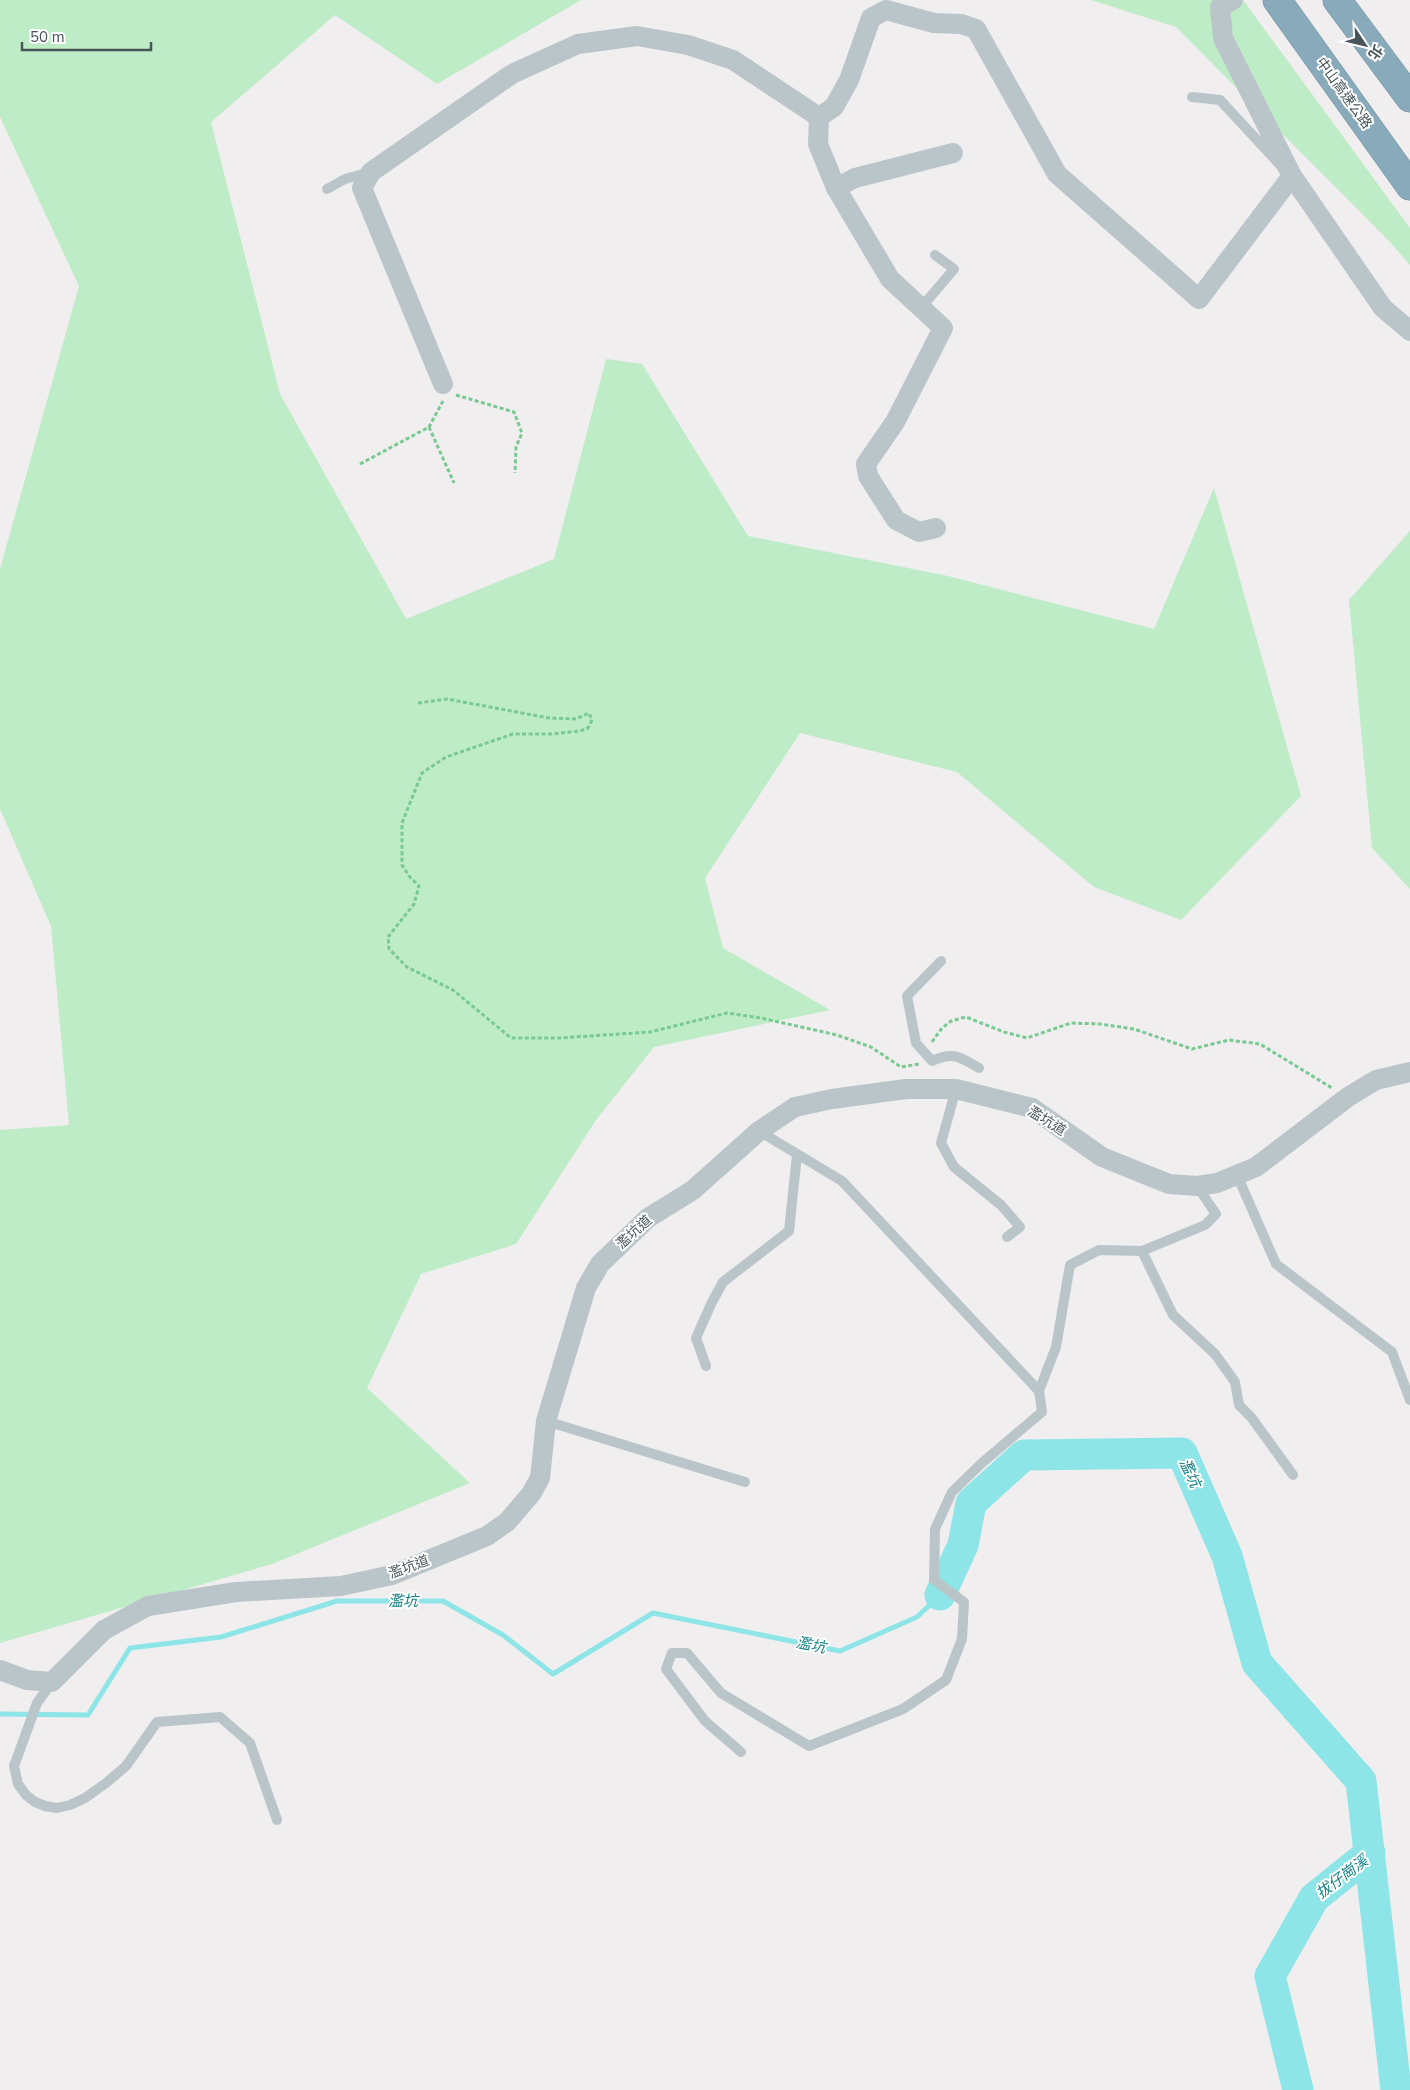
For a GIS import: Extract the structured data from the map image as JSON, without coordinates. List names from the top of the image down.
{
  "streets": {
    "highway": ["中山高速公路"],
    "street": ["濫坑道"]
  },
  "water": ["濫坑", "拔仔崗溪"],
  "scale_bar": "50 m",
  "north": "bottom right"
}
